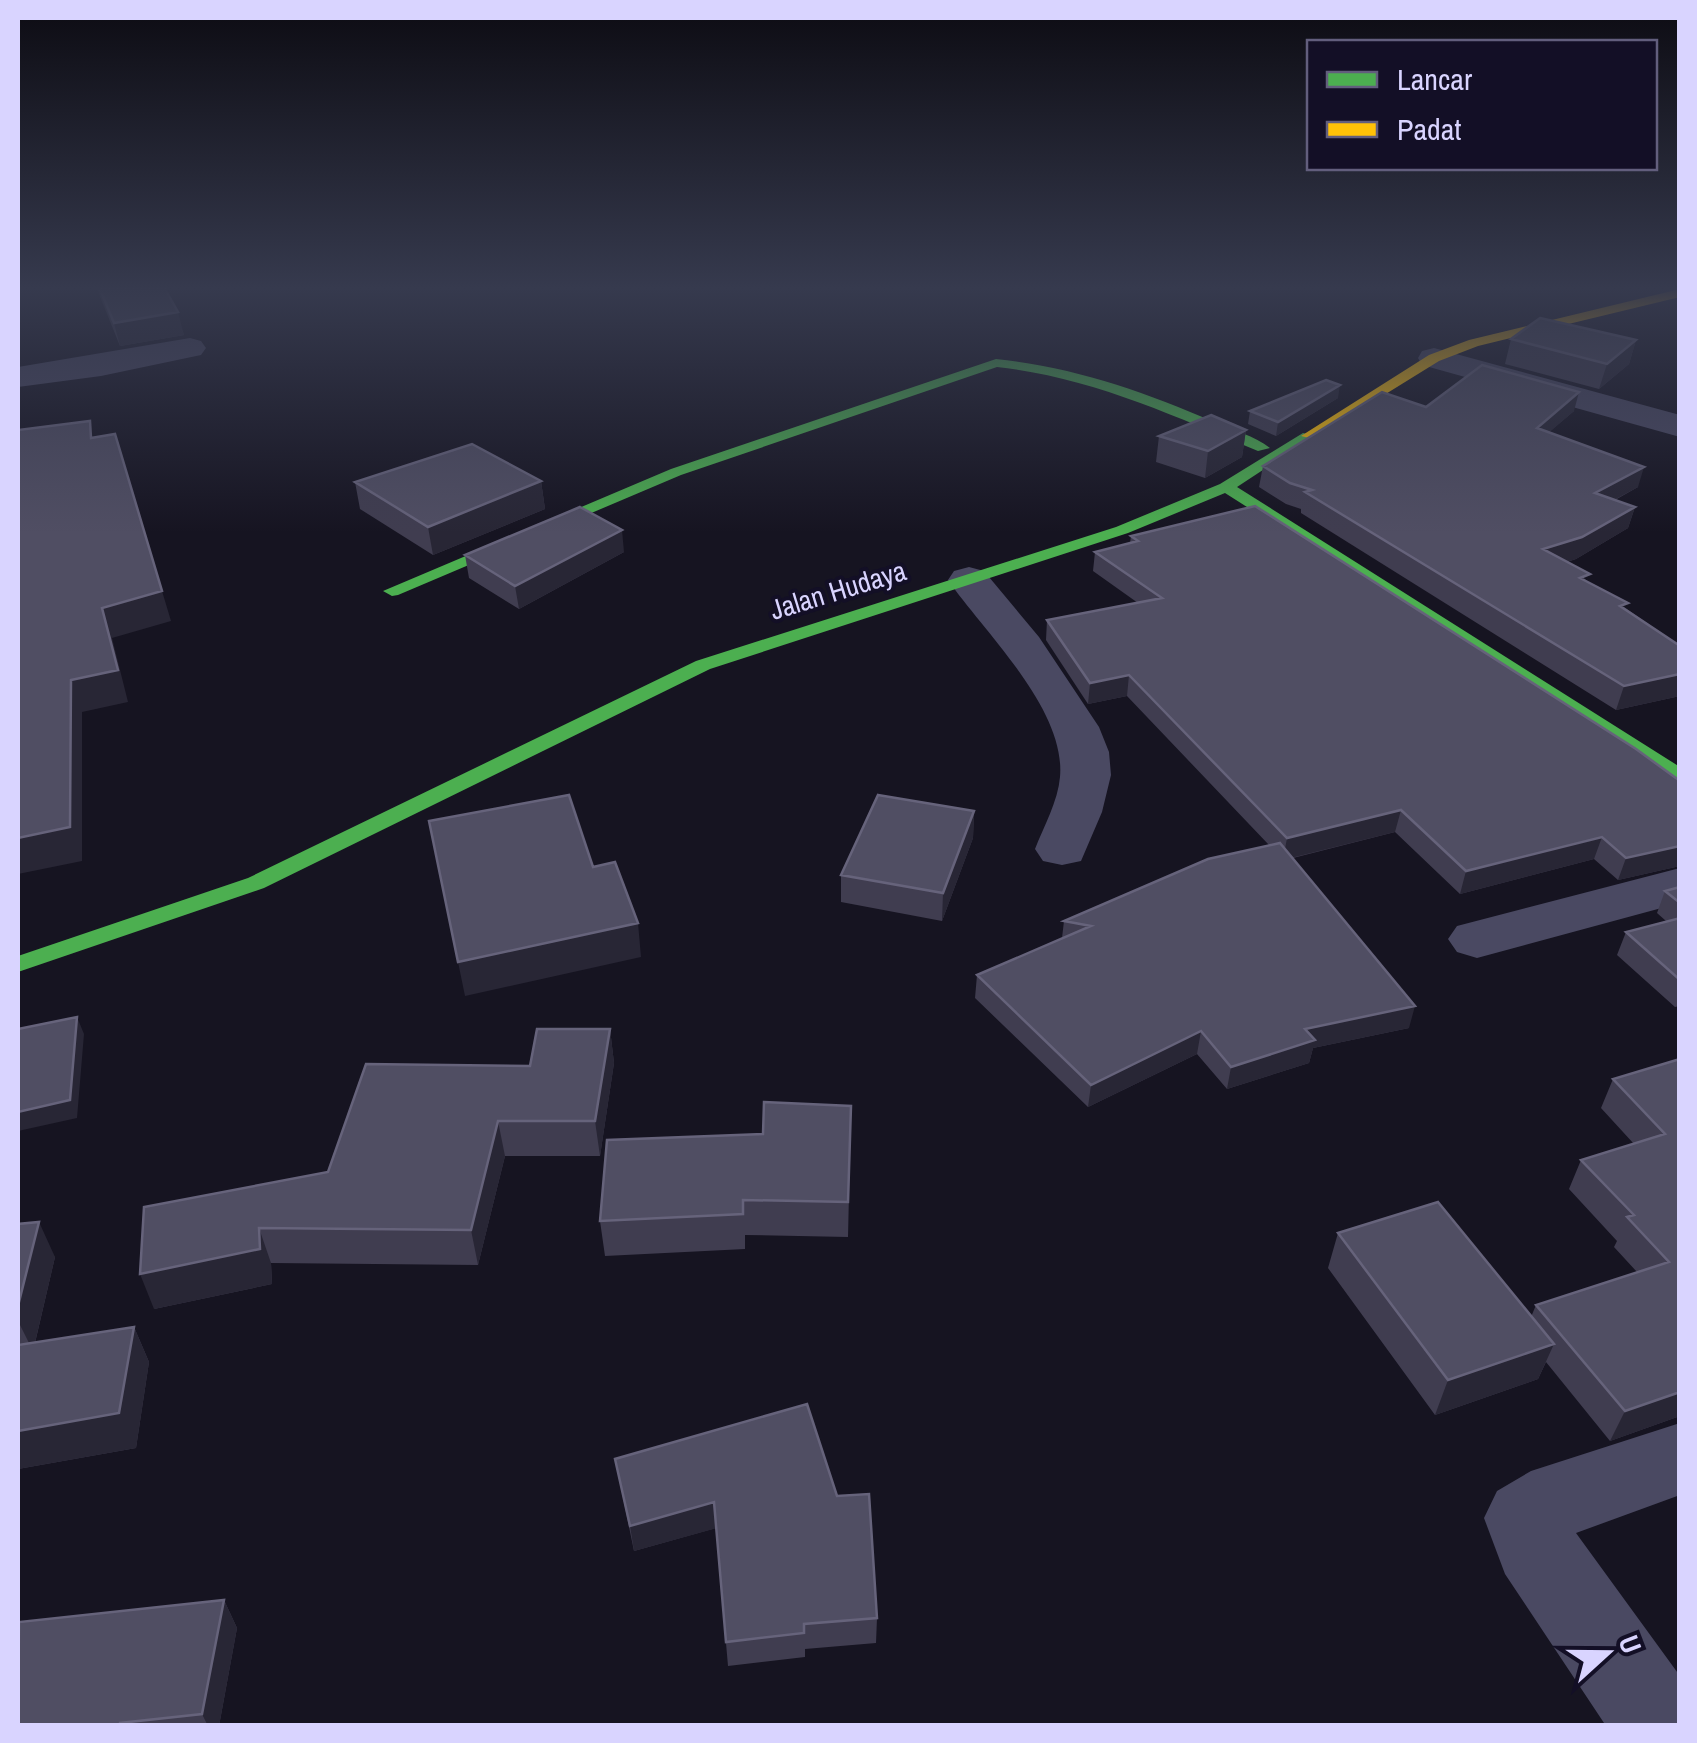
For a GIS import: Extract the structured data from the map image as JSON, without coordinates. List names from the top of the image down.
{
  "streets": {
    "street": ["Jalan Hudaya"]
  },
  "legend": ["Lancar", "Padat"],
  "north": "right"
}
